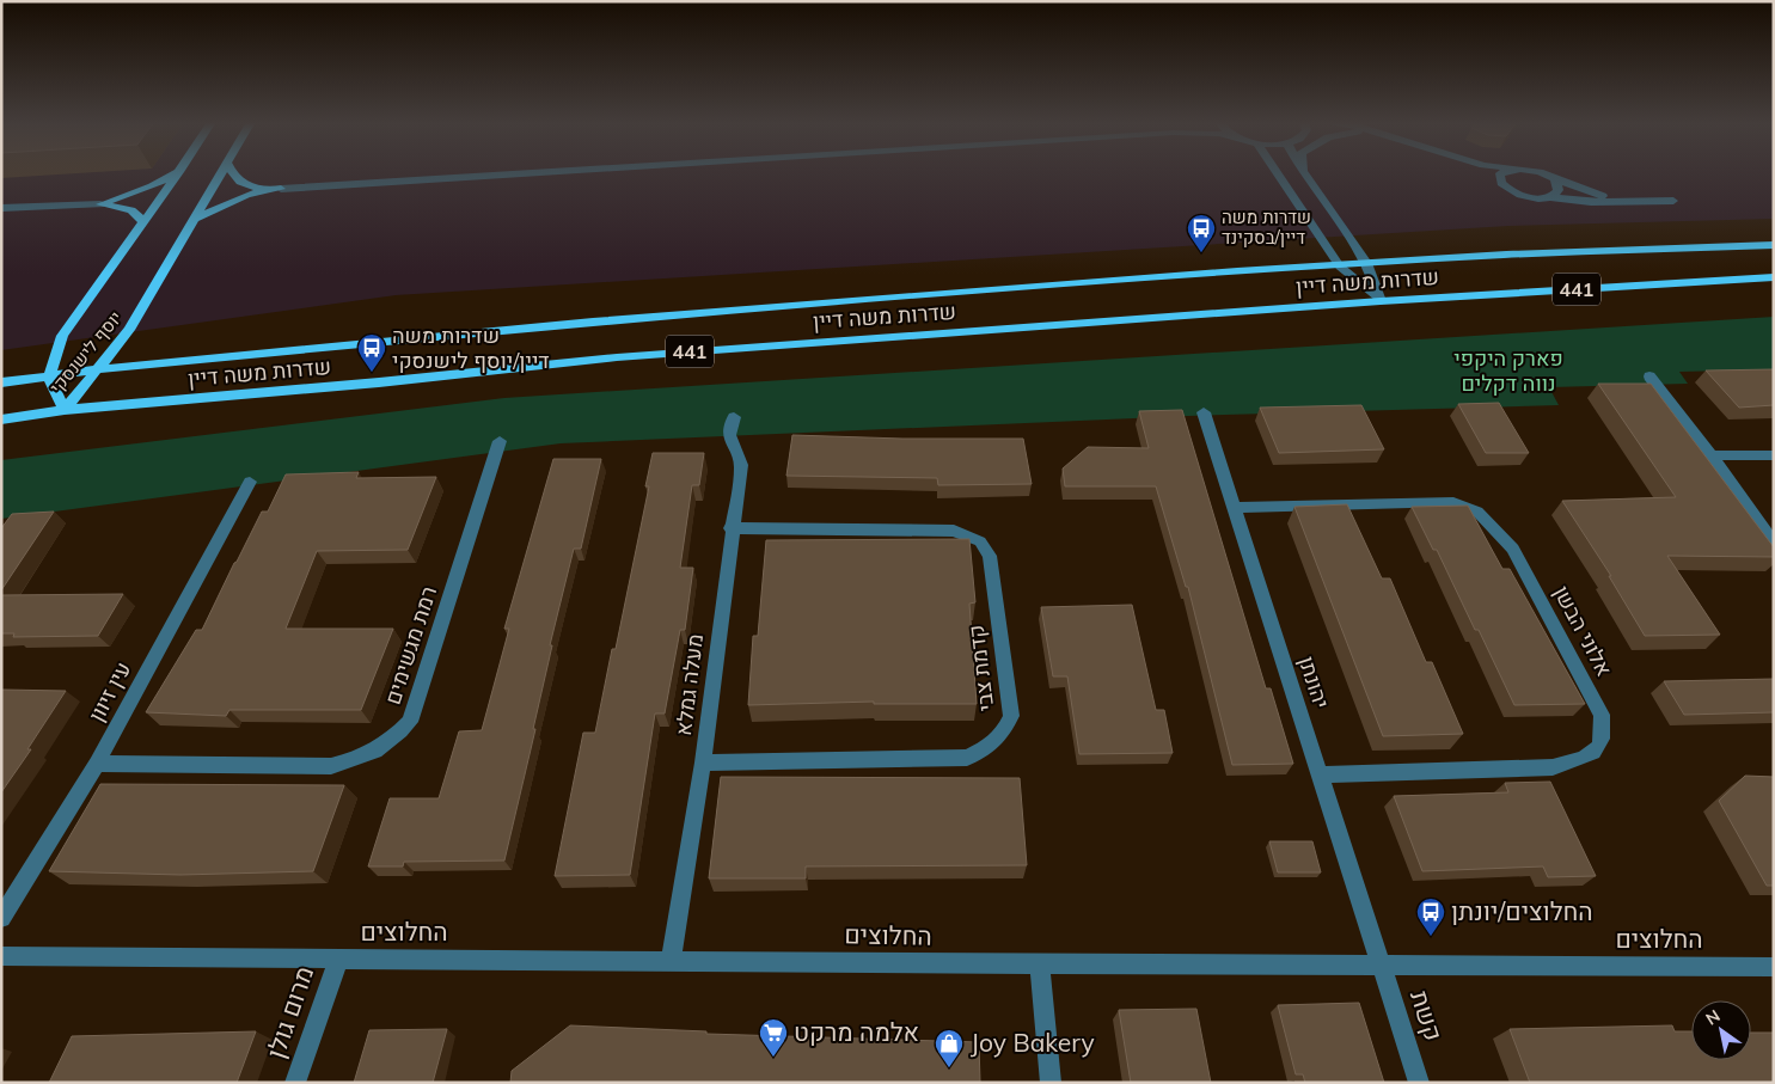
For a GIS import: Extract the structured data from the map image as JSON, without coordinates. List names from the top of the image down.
{
  "streets": {
    "main road": ["שדרות משה דיין", "441", "יוסף לישנסקי"],
    "street": [
      "אלוני הבשן",
      "רמת מגשימים",
      "קדמת צבי",
      "יהונתן",
      "מעלה גמלא",
      "עין זיוון",
      "החלוצים",
      "מרום גולן",
      "קשת"
    ]
  },
  "crossings": [
    ["שדרות משה דיין", "יוסף לישנסקי"],
    ["אלוני הבשן", "יהונתן"],
    ["רמת מגשימים", "עין זיוון"],
    ["קדמת צבי", "מעלה גמלא"],
    ["יהונתן", "החלוצים"],
    ["יהונתן", "קשת"],
    ["מעלה גמלא", "החלוצים"],
    ["החלוצים", "מרום גולן"],
    ["החלוצים", "קשת"]
  ],
  "parks": ["פארק היקפי נווה דקלים"],
  "places": {
    "bus stop": ["שדרות משה דיין/בסקינד", "שדרות משה דיין/יוסף לישנסקי", "החלוצים/יונתן"],
    "supermarket": ["אלמה מרקט"],
    "shop": ["Joy Bakery"]
  },
  "north": "top left"
}
